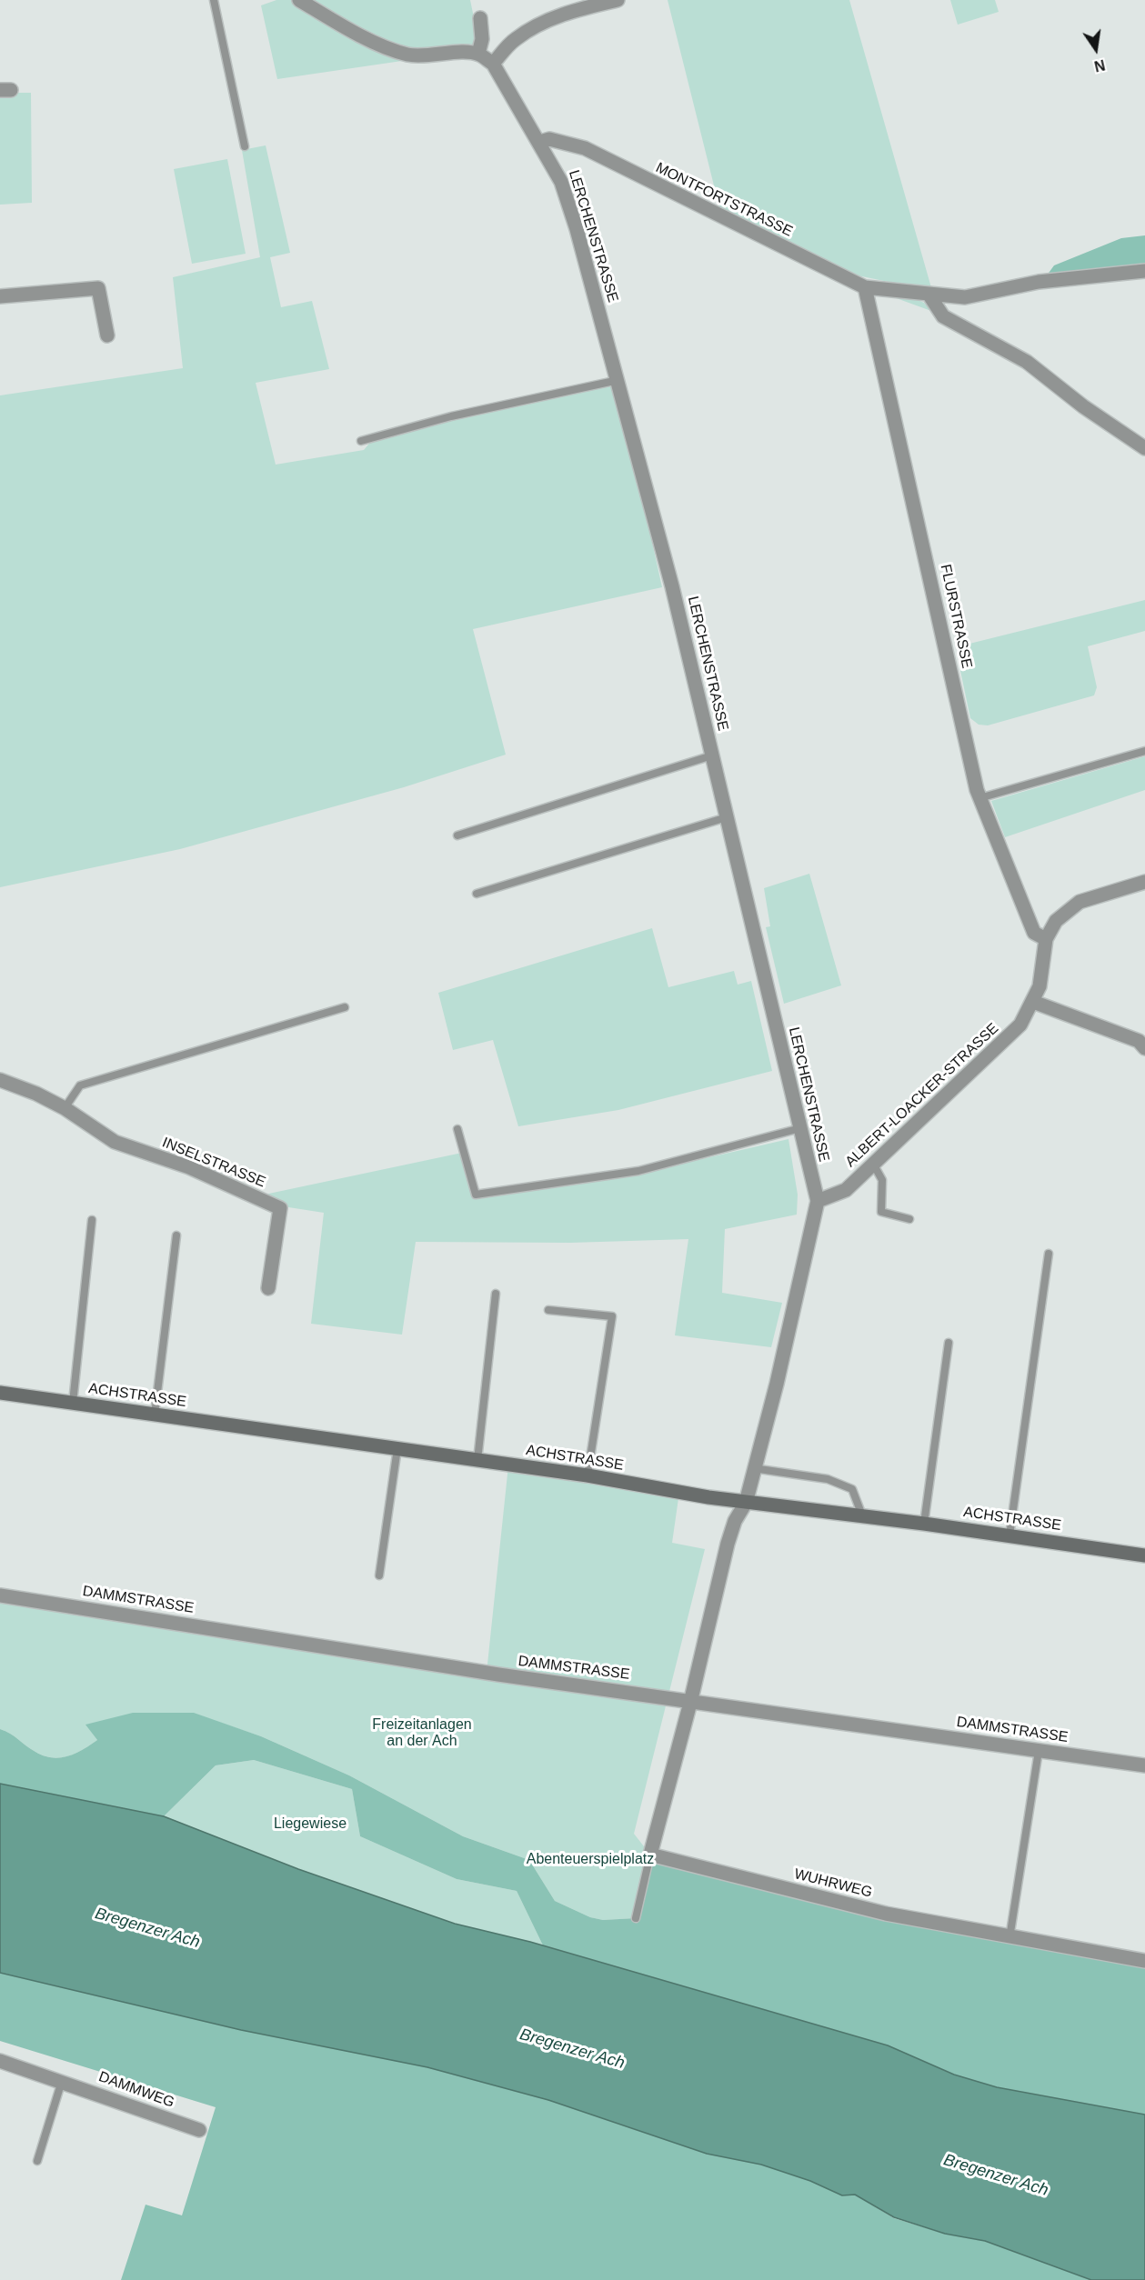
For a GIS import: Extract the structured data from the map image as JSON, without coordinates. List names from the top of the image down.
{
  "streets": {
    "main road": ["ACHSTRASSE"],
    "street": [
      "MONTFORTSTRASSE",
      "LERCHENSTRASSE",
      "FLURSTRASSE",
      "ALBERT-LOACKER-STRASSE",
      "INSELSTRASSE",
      "DAMMSTRASSE",
      "WUHRWEG",
      "DAMMWEG"
    ]
  },
  "crossings": [
    ["MONTFORTSTRASSE", "LERCHENSTRASSE"],
    ["MONTFORTSTRASSE", "FLURSTRASSE"],
    ["LERCHENSTRASSE", "ALBERT-LOACKER-STRASSE"],
    ["FLURSTRASSE", "ALBERT-LOACKER-STRASSE"]
  ],
  "water": ["Bregenzer Ach"],
  "parks": ["Freizeitanlagen an der Ach", "Liegewiese", "Abenteuerspielplatz"],
  "north": "bottom"
}
